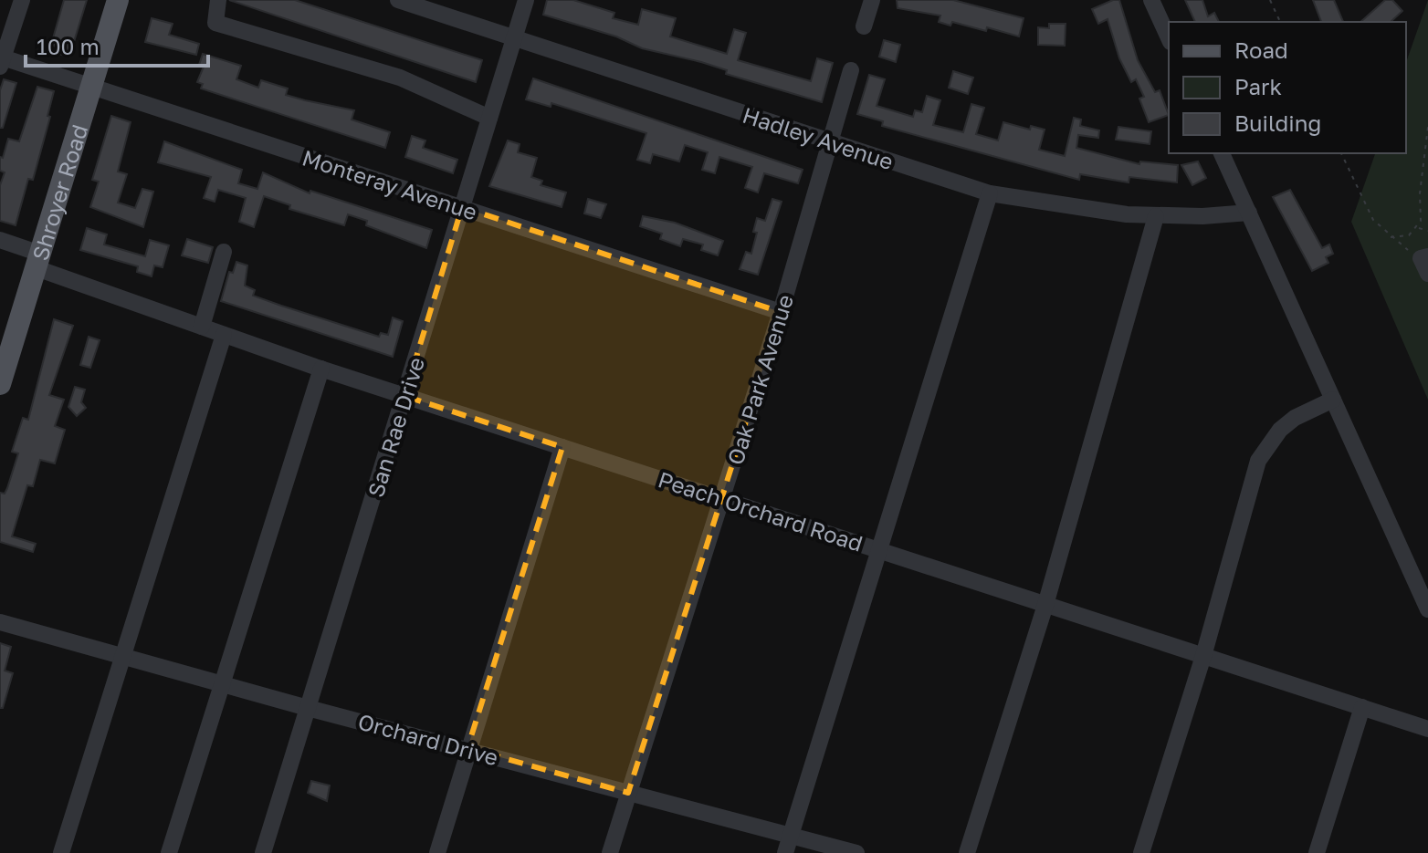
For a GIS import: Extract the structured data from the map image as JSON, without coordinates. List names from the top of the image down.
{
  "streets": {
    "main road": ["Shroyer Road"],
    "street": [
      "Hadley Avenue",
      "Monteray Avenue",
      "Oak Park Avenue",
      "San Rae Drive",
      "Peach Orchard Road",
      "Orchard Drive"
    ]
  },
  "crossings": [
    ["Hadley Avenue", "Oak Park Avenue"],
    ["Hadley Avenue", "San Rae Drive"],
    ["Monteray Avenue", "Shroyer Road"],
    ["Monteray Avenue", "Oak Park Avenue"],
    ["Monteray Avenue", "San Rae Drive"],
    ["Shroyer Road", "Peach Orchard Road"],
    ["Oak Park Avenue", "Peach Orchard Road"],
    ["Oak Park Avenue", "Orchard Drive"],
    ["San Rae Drive", "Peach Orchard Road"],
    ["San Rae Drive", "Orchard Drive"]
  ],
  "legend": ["Road", "Park", "Building"],
  "scale_bar": "100 m"
}
